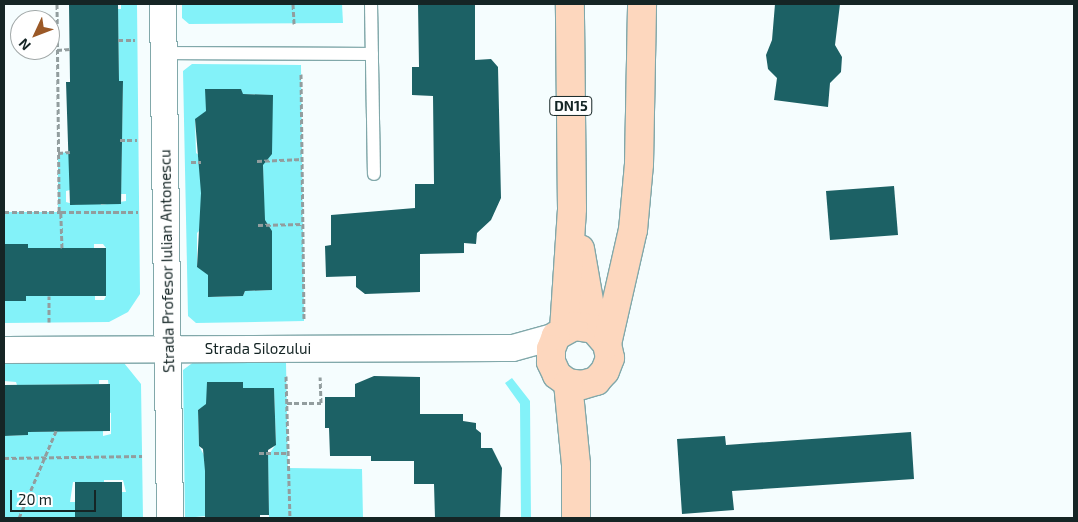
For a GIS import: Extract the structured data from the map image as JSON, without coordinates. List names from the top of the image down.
{
  "streets": {
    "main road": ["DN15"],
    "street": ["Strada Profesor Iulian Antonescu", "Strada Silozului"]
  },
  "crossings": [
    ["DN15", "Strada Silozului"],
    ["Strada Profesor Iulian Antonescu", "Strada Silozului"]
  ],
  "scale_bar": "20 m",
  "north": "bottom left"
}
